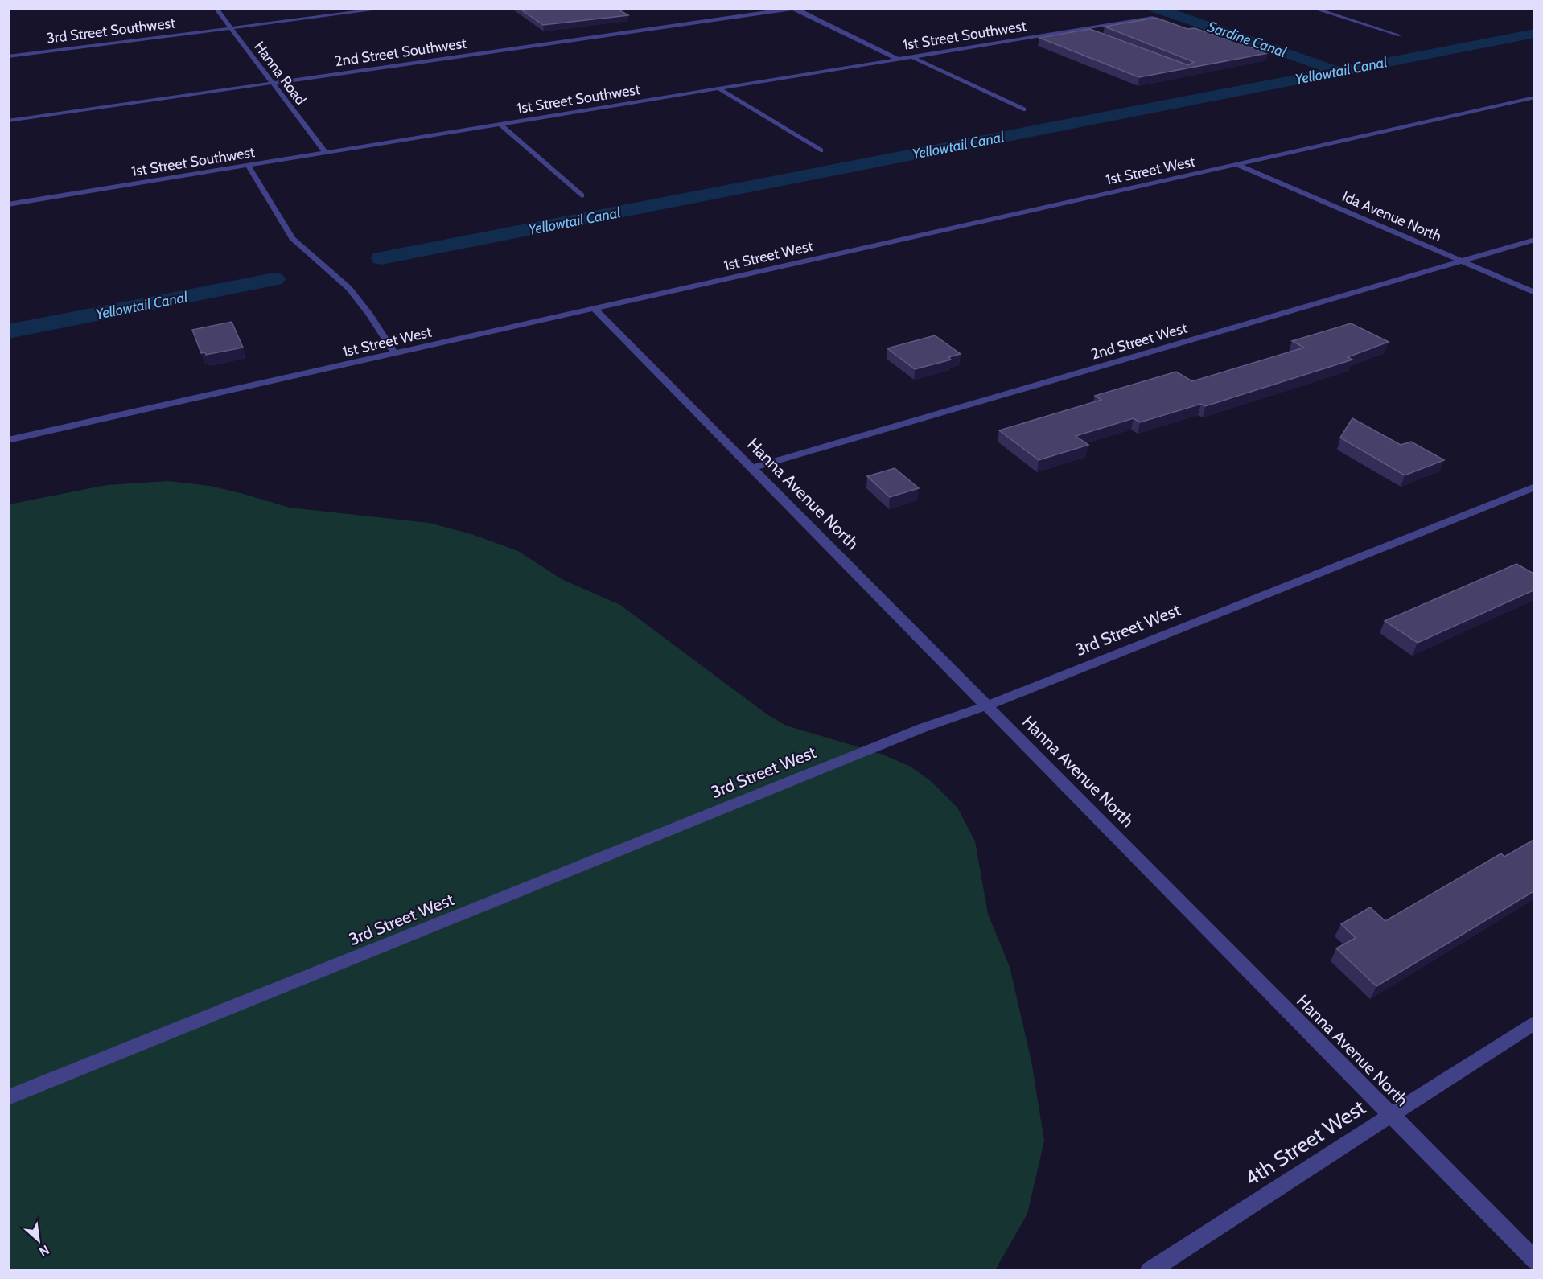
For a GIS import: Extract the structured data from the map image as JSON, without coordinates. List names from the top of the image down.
{
  "streets": {
    "street": [
      "3rd Street Southwest",
      "1st Street Southwest",
      "2nd Street Southwest",
      "Hanna Road",
      "1st Street West",
      "Ida Avenue North",
      "2nd Street West",
      "Hanna Avenue North",
      "3rd Street West",
      "4th Street West"
    ]
  },
  "crossings": [
    ["3rd Street Southwest", "Hanna Road"],
    ["1st Street Southwest", "Hanna Road"],
    ["2nd Street Southwest", "Hanna Road"],
    ["1st Street West", "Ida Avenue North"],
    ["1st Street West", "Hanna Avenue North"],
    ["Ida Avenue North", "2nd Street West"],
    ["2nd Street West", "Hanna Avenue North"],
    ["Hanna Avenue North", "3rd Street West"],
    ["Hanna Avenue North", "4th Street West"]
  ],
  "water": ["Sardine Canal", "Yellowtail Canal"],
  "north": "bottom right"
}
